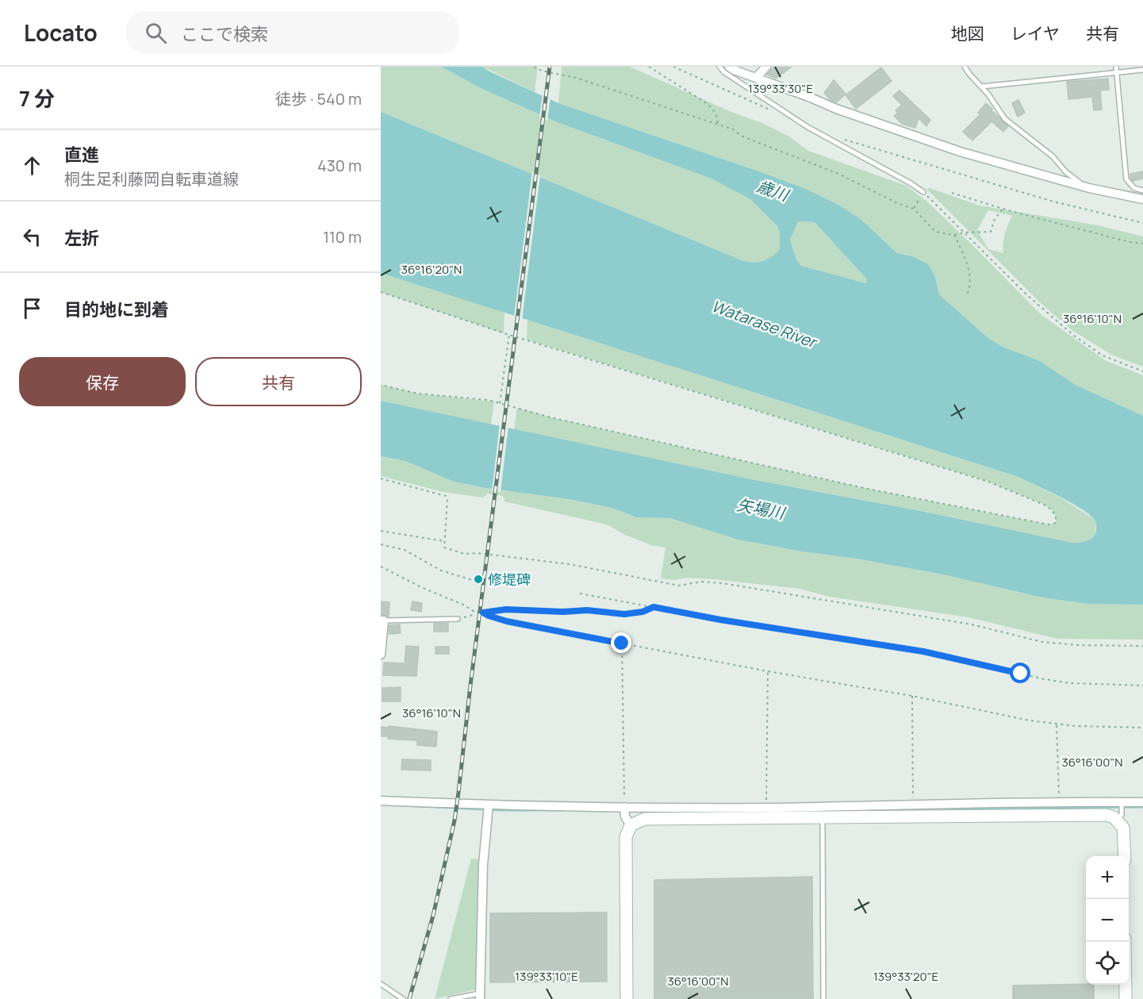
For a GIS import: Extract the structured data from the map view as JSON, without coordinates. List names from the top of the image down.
{
  "water": ["歳川", "Watarase River", "矢場川"],
  "places": ["修堤碑"],
  "page": {
    "header": "Locato",
    "search": "ここで検索",
    "nav": ["地図", "レイヤ", "共有"],
    "heading": ["7 分", "徒歩 · 540 m"],
    "list": [
      ["直進", "桐生足利藤岡自転車道線", "430 m"],
      ["左折", "110 m"],
      "目的地に到着"
    ],
    "buttons": ["保存", "共有"],
    "map_buttons": ["+", "−"]
  },
  "coordinates": [
    "139°33'30\"E",
    "36°16'20\"N",
    "36°16'10\"N",
    "36°16'00\"N",
    "139°33'10\"E",
    "139°33'20\"E"
  ]
}
